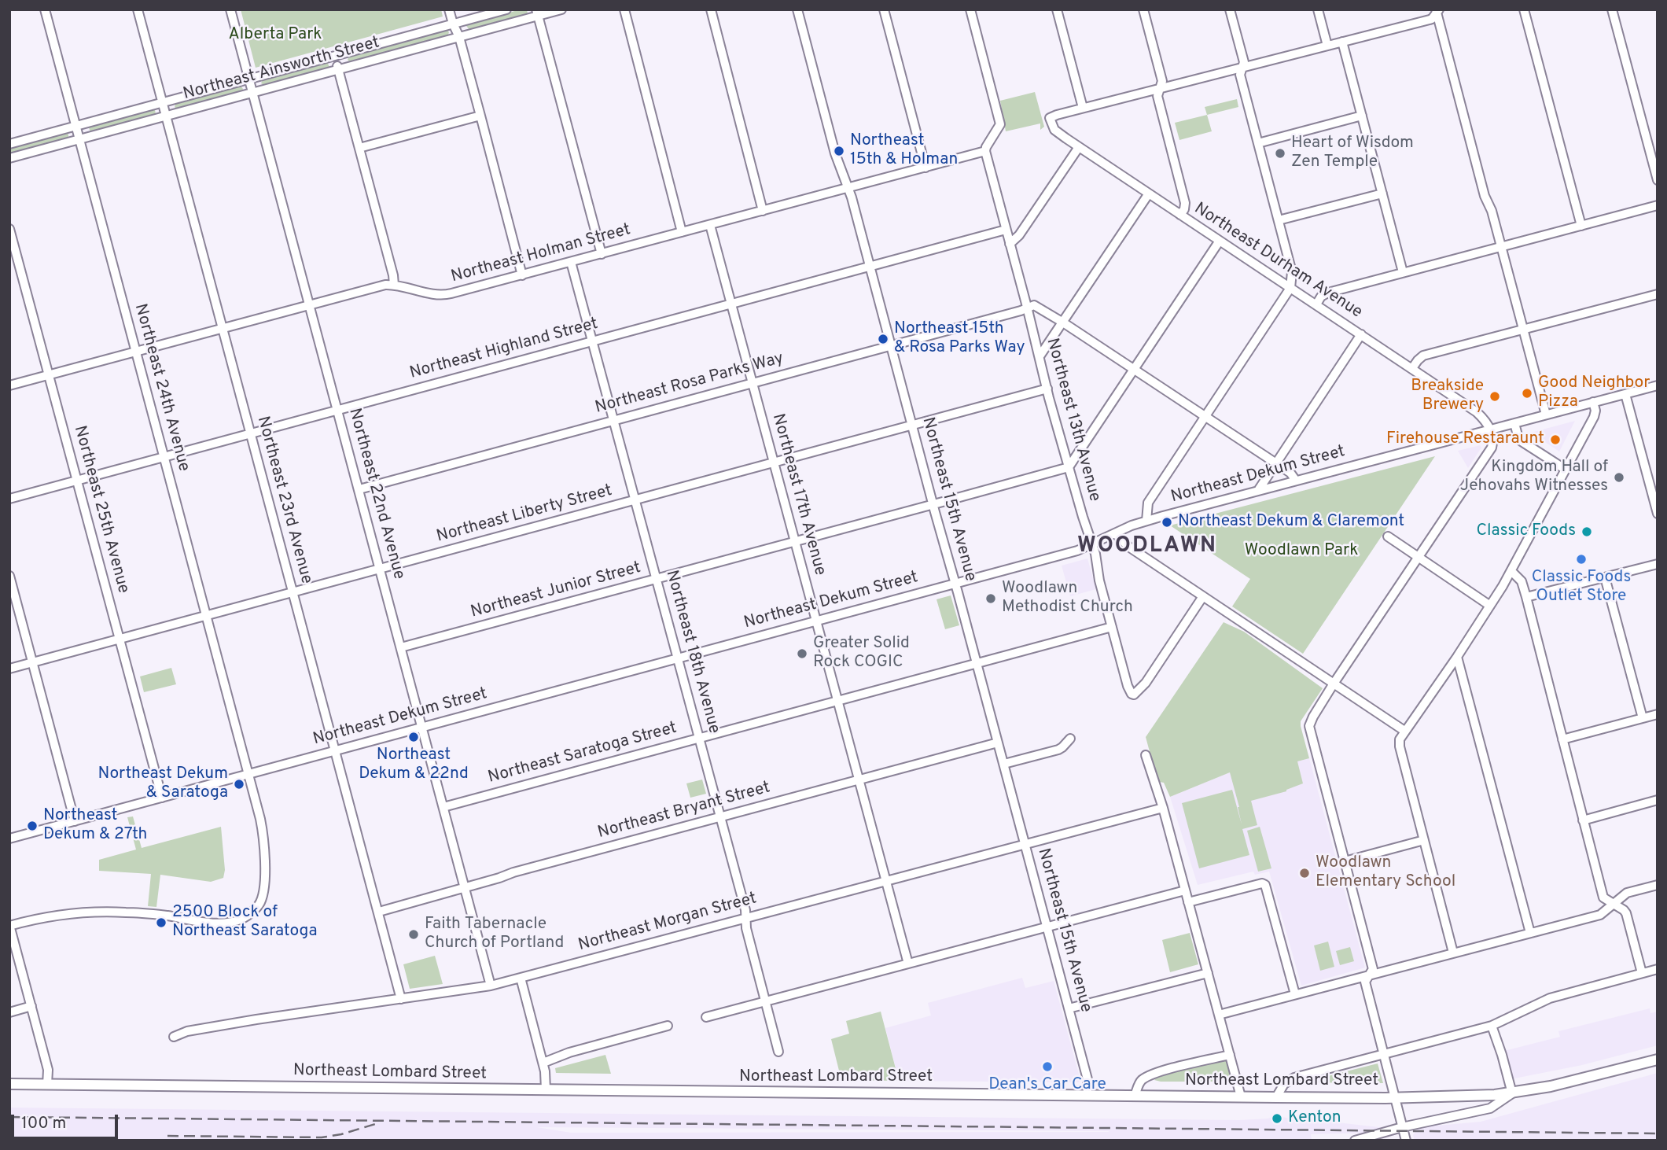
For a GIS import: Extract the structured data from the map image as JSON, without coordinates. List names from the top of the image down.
{
  "streets": {
    "main road": ["Northeast Lombard Street"],
    "street": [
      "Northeast Ainsworth Street",
      "Northeast Holman Street",
      "Northeast Durham Avenue",
      "Northeast Highland Street",
      "Northeast Rosa Parks Way",
      "Northeast 24th Avenue",
      "Northeast 13th Avenue",
      "Northeast Dekum Street",
      "Northeast 22nd Avenue",
      "Northeast 17th Avenue",
      "Northeast 15th Avenue",
      "Northeast 23rd Avenue",
      "Northeast 25th Avenue",
      "Northeast Liberty Street",
      "Northeast Junior Street",
      "Northeast 18th Avenue",
      "Northeast Saratoga Street",
      "Northeast Bryant Street",
      "Northeast Morgan Street"
    ]
  },
  "crossings": [
    ["Northeast Ainsworth Street", "Northeast 24th Avenue"],
    ["Northeast Ainsworth Street", "Northeast 22nd Avenue"],
    ["Northeast Ainsworth Street", "Northeast 23rd Avenue"],
    ["Northeast Holman Street", "Northeast 24th Avenue"],
    ["Northeast Holman Street", "Northeast 13th Avenue"],
    ["Northeast Holman Street", "Northeast 22nd Avenue"],
    ["Northeast Holman Street", "Northeast 17th Avenue"],
    ["Northeast Holman Street", "Northeast 15th Avenue"],
    ["Northeast Holman Street", "Northeast 23rd Avenue"],
    ["Northeast Holman Street", "Northeast 25th Avenue"],
    ["Northeast Holman Street", "Northeast 18th Avenue"],
    ["Northeast Durham Avenue", "Northeast Dekum Street"],
    ["Northeast Highland Street", "Northeast 24th Avenue"],
    ["Northeast Highland Street", "Northeast 13th Avenue"],
    ["Northeast Highland Street", "Northeast 22nd Avenue"],
    ["Northeast Highland Street", "Northeast 17th Avenue"],
    ["Northeast Highland Street", "Northeast 15th Avenue"],
    ["Northeast Highland Street", "Northeast 23rd Avenue"],
    ["Northeast Highland Street", "Northeast 25th Avenue"],
    ["Northeast Highland Street", "Northeast 18th Avenue"],
    ["Northeast Rosa Parks Way", "Northeast 13th Avenue"],
    ["Northeast Rosa Parks Way", "Northeast 22nd Avenue"],
    ["Northeast Rosa Parks Way", "Northeast 17th Avenue"],
    ["Northeast Rosa Parks Way", "Northeast 15th Avenue"],
    ["Northeast Rosa Parks Way", "Northeast 18th Avenue"],
    ["Northeast 24th Avenue", "Northeast Dekum Street"],
    ["Northeast 24th Avenue", "Northeast Liberty Street"],
    ["Northeast 13th Avenue", "Northeast Dekum Street"],
    ["Northeast 13th Avenue", "Northeast Liberty Street"],
    ["Northeast 13th Avenue", "Northeast Junior Street"],
    ["Northeast 13th Avenue", "Northeast Saratoga Street"],
    ["Northeast Dekum Street", "Northeast 22nd Avenue"],
    ["Northeast Dekum Street", "Northeast 17th Avenue"],
    ["Northeast Dekum Street", "Northeast 15th Avenue"],
    ["Northeast Dekum Street", "Northeast 23rd Avenue"],
    ["Northeast Dekum Street", "Northeast 25th Avenue"],
    ["Northeast Dekum Street", "Northeast 18th Avenue"],
    ["Northeast 22nd Avenue", "Northeast Liberty Street"],
    ["Northeast 22nd Avenue", "Northeast Junior Street"],
    ["Northeast 22nd Avenue", "Northeast Saratoga Street"],
    ["Northeast 22nd Avenue", "Northeast Bryant Street"],
    ["Northeast 22nd Avenue", "Northeast Morgan Street"],
    ["Northeast 17th Avenue", "Northeast Liberty Street"],
    ["Northeast 17th Avenue", "Northeast Junior Street"],
    ["Northeast 17th Avenue", "Northeast Saratoga Street"],
    ["Northeast 17th Avenue", "Northeast Bryant Street"],
    ["Northeast 17th Avenue", "Northeast Morgan Street"],
    ["Northeast 15th Avenue", "Northeast Liberty Street"],
    ["Northeast 15th Avenue", "Northeast Junior Street"],
    ["Northeast 15th Avenue", "Northeast Saratoga Street"],
    ["Northeast 15th Avenue", "Northeast Bryant Street"],
    ["Northeast 15th Avenue", "Northeast Morgan Street"],
    ["Northeast 15th Avenue", "Northeast Lombard Street"],
    ["Northeast 23rd Avenue", "Northeast Liberty Street"],
    ["Northeast 23rd Avenue", "Northeast Bryant Street"],
    ["Northeast 23rd Avenue", "Northeast Morgan Street"],
    ["Northeast 25th Avenue", "Northeast Liberty Street"],
    ["Northeast Liberty Street", "Northeast 18th Avenue"],
    ["Northeast Junior Street", "Northeast 18th Avenue"],
    ["Northeast 18th Avenue", "Northeast Saratoga Street"],
    ["Northeast 18th Avenue", "Northeast Bryant Street"],
    ["Northeast 18th Avenue", "Northeast Morgan Street"]
  ],
  "districts": ["WOODLAWN"],
  "parks": ["Alberta Park", "Woodlawn Park"],
  "places": [
    "Northeast 15th & Holman",
    "Heart of Wisdom Zen Temple",
    "Northeast 15th & Rosa Parks Way",
    "Good Neighbor Pizza",
    "Breakside Brewery",
    "Firehouse Restaraunt",
    "Kingdom Hall of Jehovahs Witnesses",
    "Northeast Dekum & Claremont",
    "Classic Foods",
    "Classic Foods Outlet Store",
    "Woodlawn Methodist Church",
    "Greater Solid Rock COGIC",
    "Northeast Dekum & 22nd",
    "Northeast Dekum & Saratoga",
    "Northeast Dekum & 27th",
    "Woodlawn Elementary School",
    "2500 Block of Northeast Saratoga",
    "Faith Tabernacle Church of Portland",
    "Dean's Car Care",
    "Kenton"
  ],
  "scale_bar": "100 m"
}
